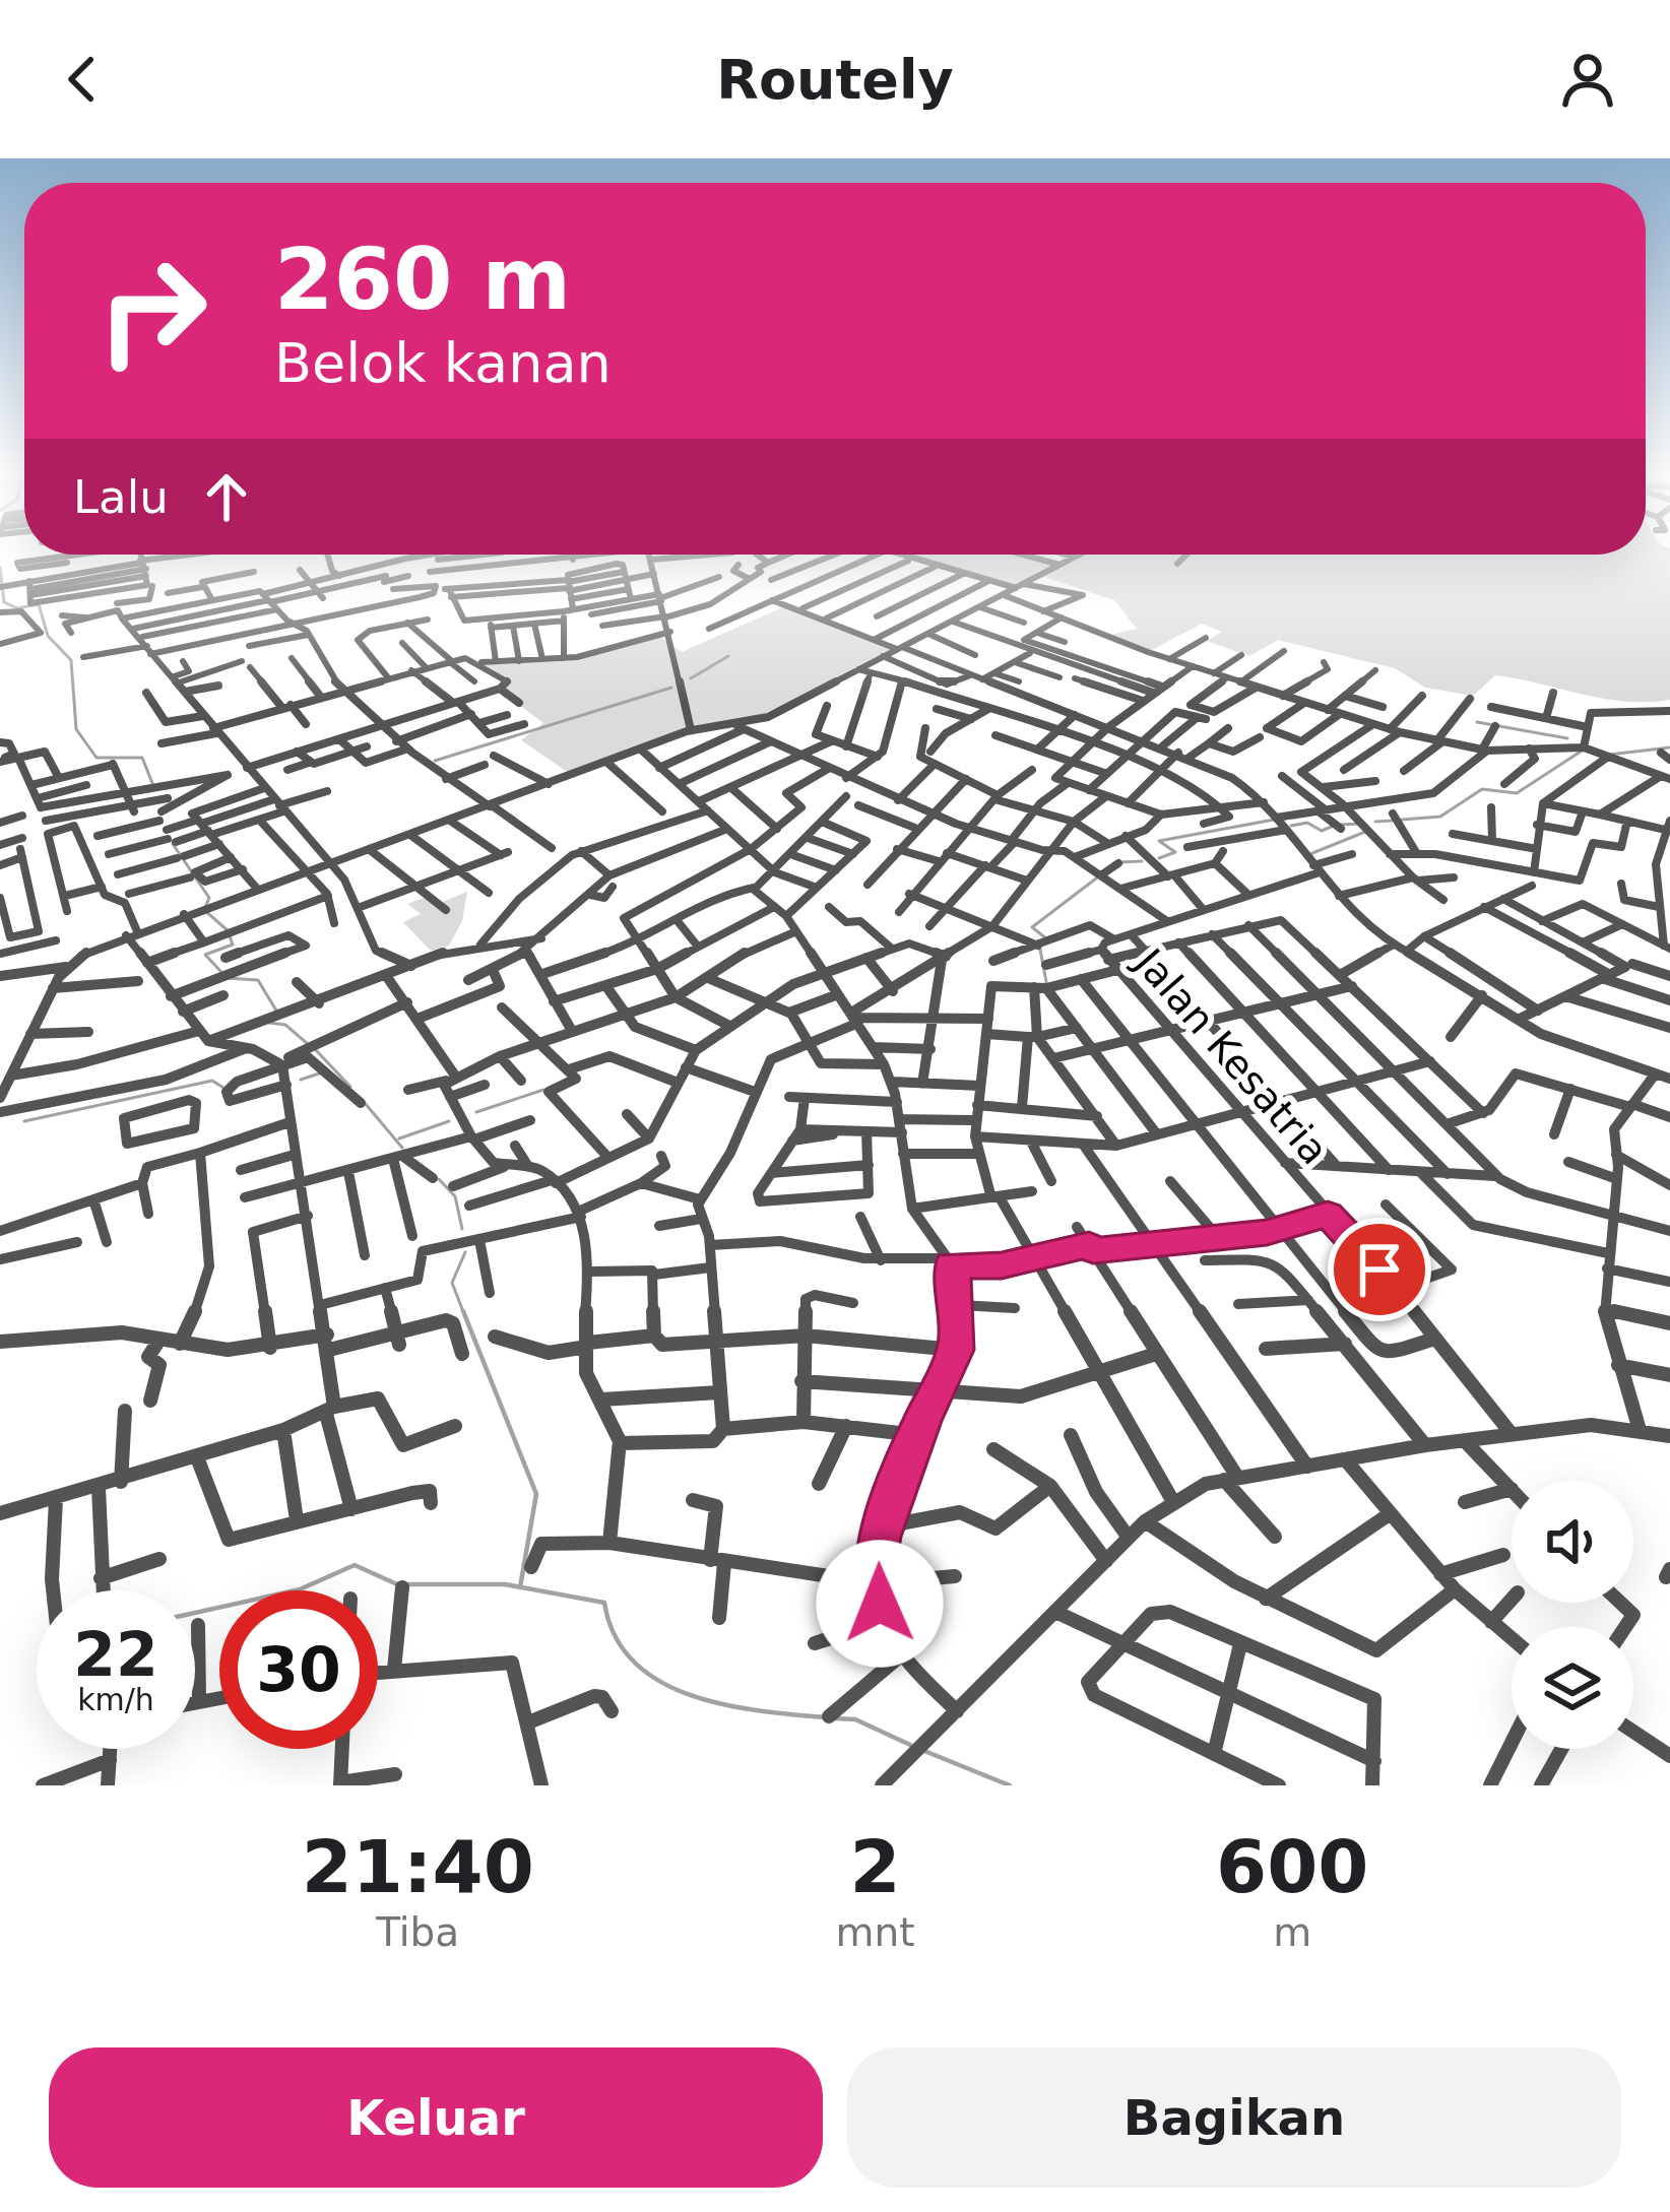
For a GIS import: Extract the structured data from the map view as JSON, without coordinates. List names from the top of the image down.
{
  "streets": {
    "street": ["Jalan Kesatria"]
  },
  "page": {
    "header": "Routely",
    "turn": ["260 m", "Belok kanan"],
    "then": "Lalu",
    "speed": "22 km/h",
    "limit": "30",
    "eta": [
      "21:40",
      "Tiba",
      "2",
      "mnt",
      "600",
      "m"
    ],
    "buttons": ["Keluar", "Bagikan"]
  }
}
